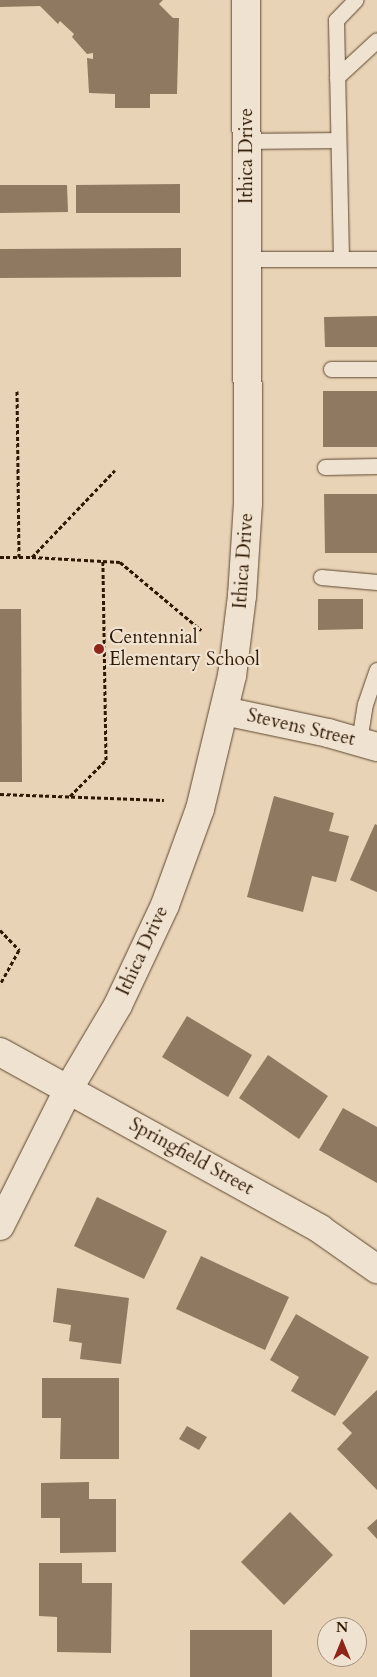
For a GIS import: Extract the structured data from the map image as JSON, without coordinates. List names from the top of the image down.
{
  "streets": {
    "street": ["Ithica Drive", "Stevens Street", "Springfield Street"]
  },
  "crossings": [
    ["Ithica Drive", "Stevens Street"],
    ["Ithica Drive", "Springfield Street"]
  ],
  "places": ["Centennial Elementary School"],
  "north": "top"
}
